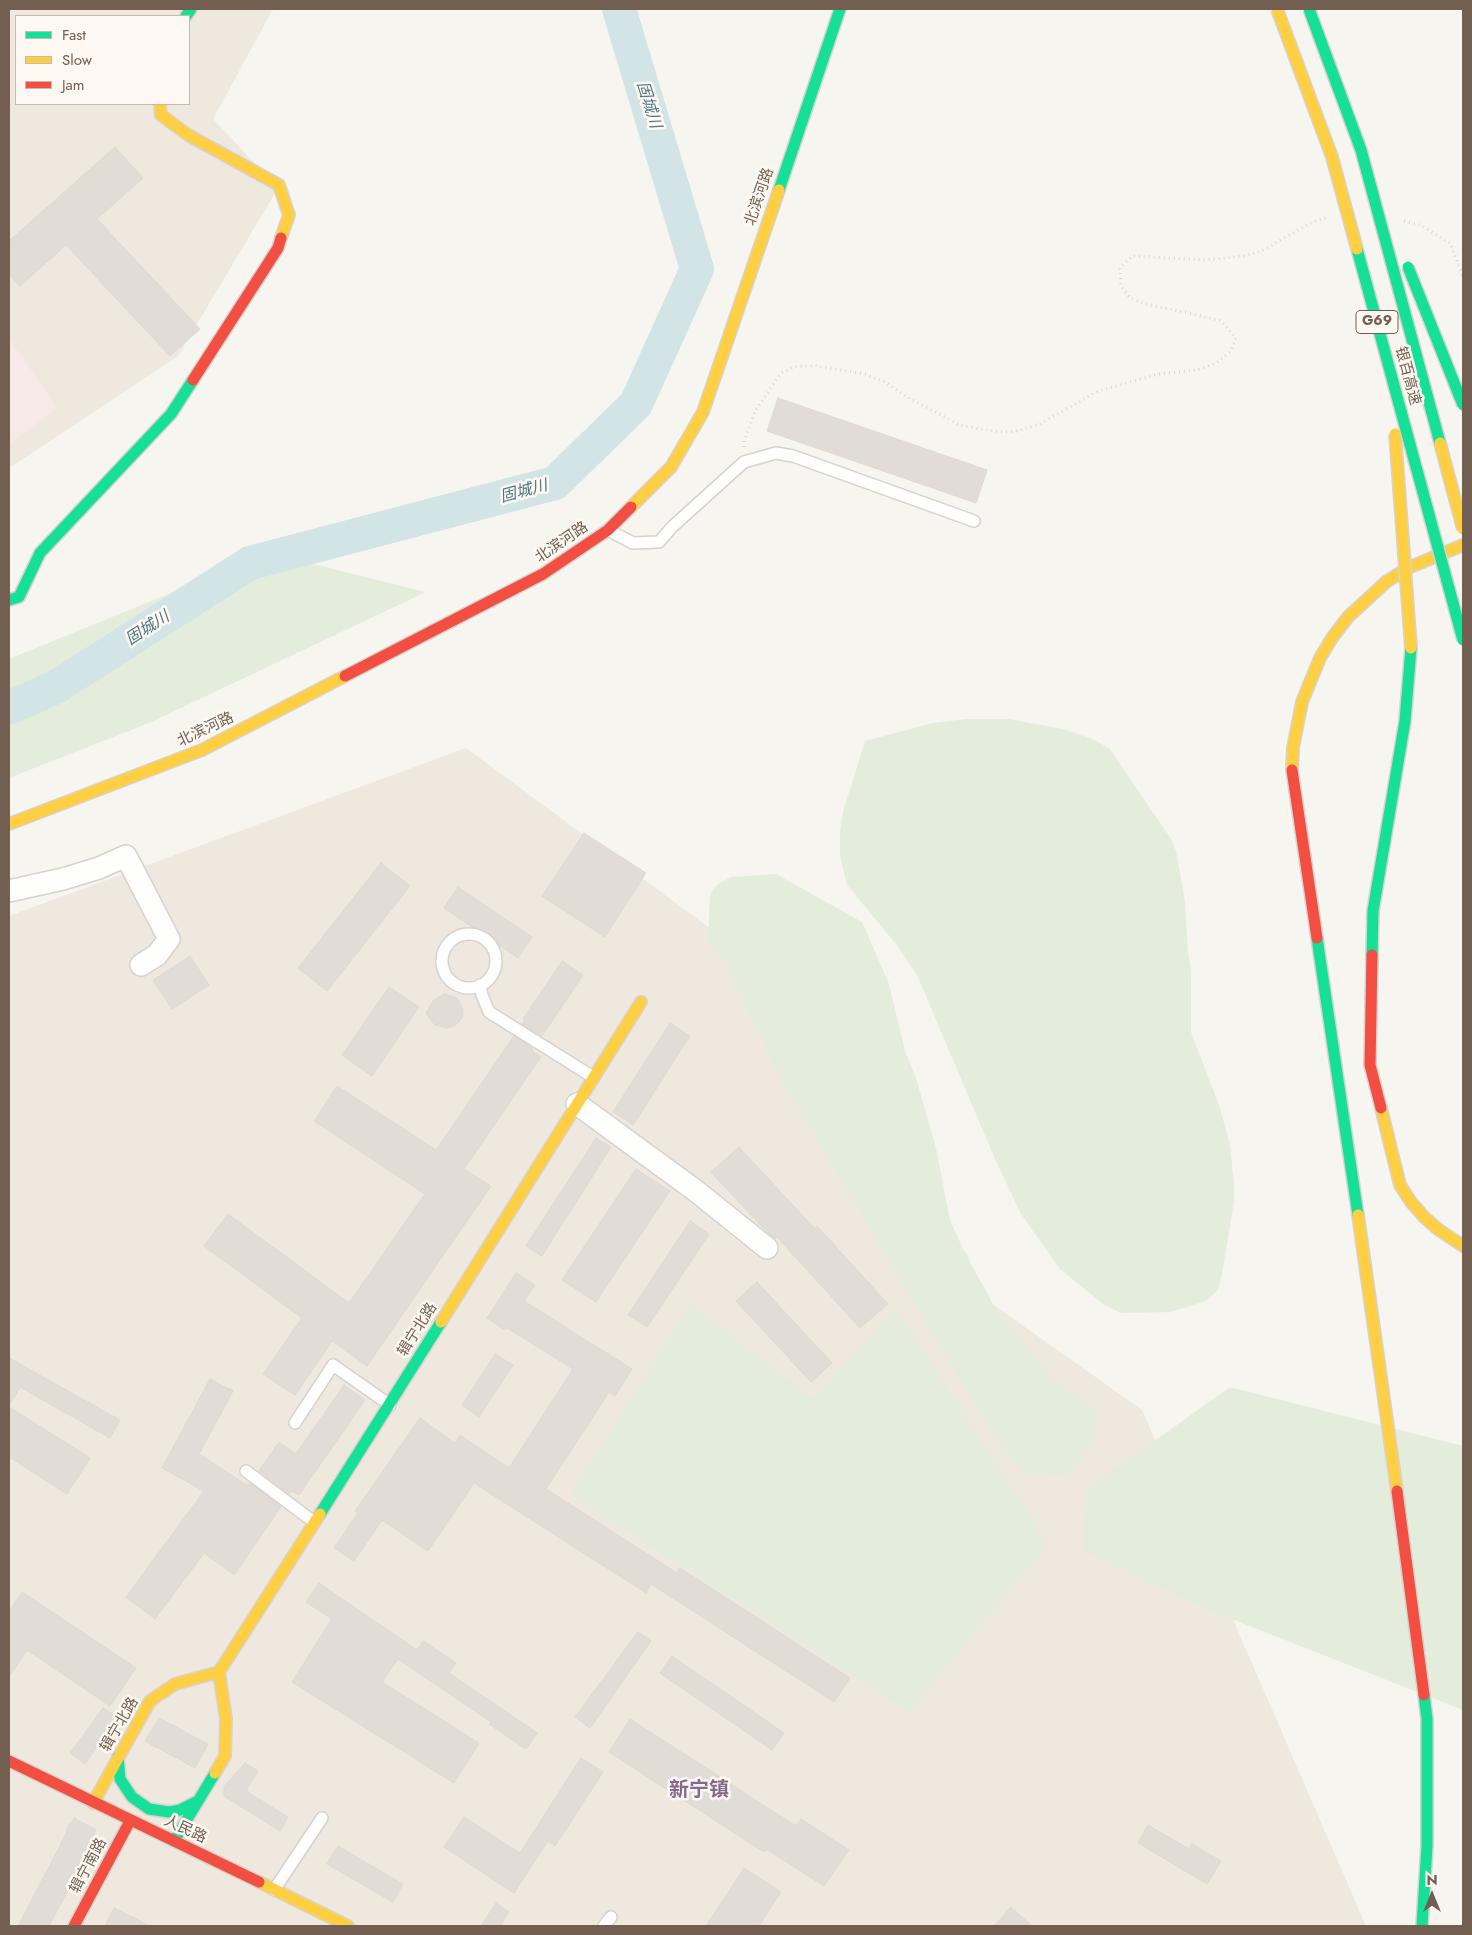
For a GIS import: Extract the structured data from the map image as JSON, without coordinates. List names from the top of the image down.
{
  "streets": {
    "main road": [
      "北滨河路",
      "G69",
      "银百高速",
      "辑宁北路",
      "人民路",
      "辑宁南路"
    ]
  },
  "crossings": [
    ["辑宁北路", "人民路"],
    ["人民路", "辑宁南路"]
  ],
  "districts": ["新宁镇"],
  "water": ["固城川"],
  "legend": ["Fast", "Slow", "Jam"],
  "north": "top"
}
